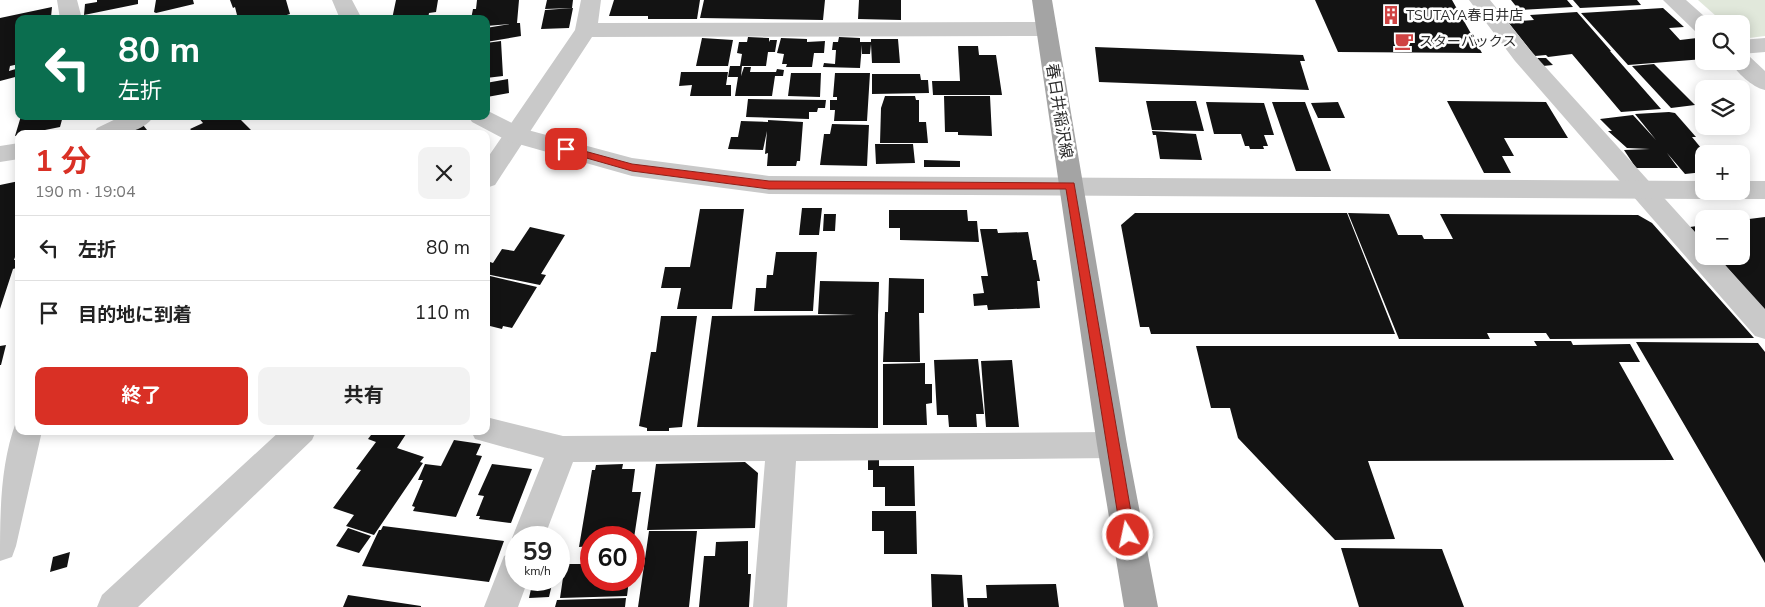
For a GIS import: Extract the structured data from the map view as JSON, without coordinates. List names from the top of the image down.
{
  "streets": {
    "main road": ["春日井稲沢線"]
  },
  "places": {
    "building": ["TSUTAYA春日井店"],
    "cafe": ["スターバックス"]
  },
  "page": {
    "map_buttons": ["+", "−"],
    "turn": ["80 m", "左折"],
    "heading": ["1 分", "190 m · 19:04"],
    "list": [
      {
        "name": "左折",
        "value": "80 m"
      },
      {
        "name": "目的地に到着",
        "value": "110 m"
      }
    ],
    "buttons": ["終了", "共有"],
    "speed": "59 km/h",
    "limit": "60"
  }
}
